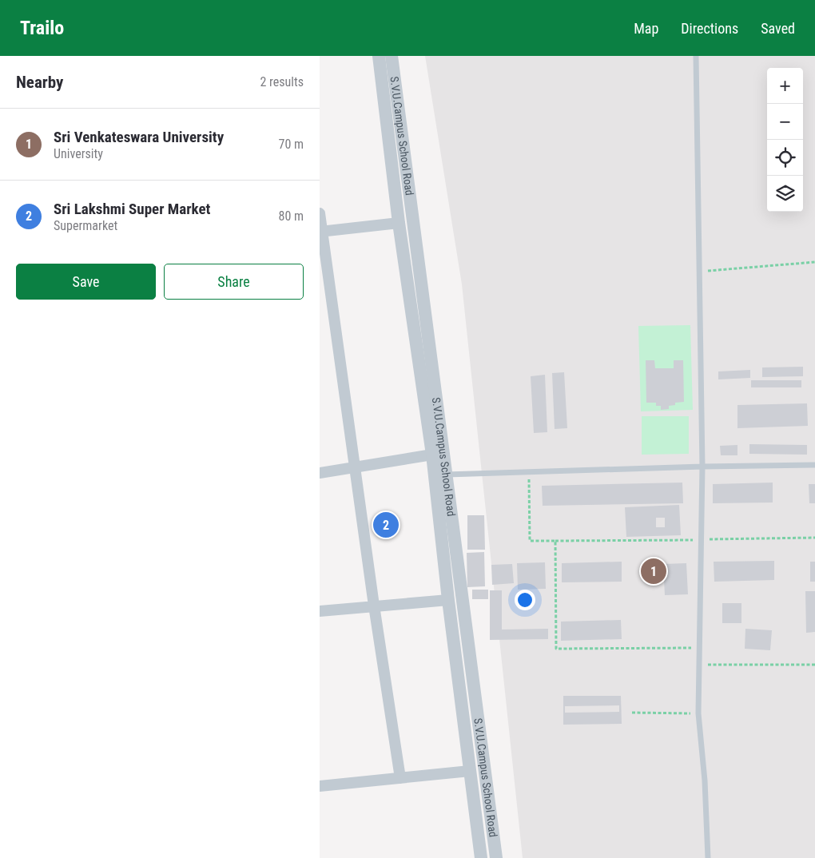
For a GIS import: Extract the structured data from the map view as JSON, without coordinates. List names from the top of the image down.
{
  "streets": {
    "street": ["S.V.U.Campus School Road"]
  },
  "page": {
    "header": "Trailo",
    "nav": ["Map", "Directions", "Saved"],
    "heading": ["Nearby", "2 results"],
    "map_buttons": ["+", "−"],
    "list": [
      {
        "mark": "1",
        "name": "Sri Venkateswara University",
        "note": "University",
        "value": "70 m"
      },
      {
        "mark": "2",
        "name": "Sri Lakshmi Super Market",
        "note": "Supermarket",
        "value": "80 m"
      }
    ],
    "buttons": ["Save", "Share"],
    "pins": ["2", "1"]
  }
}
